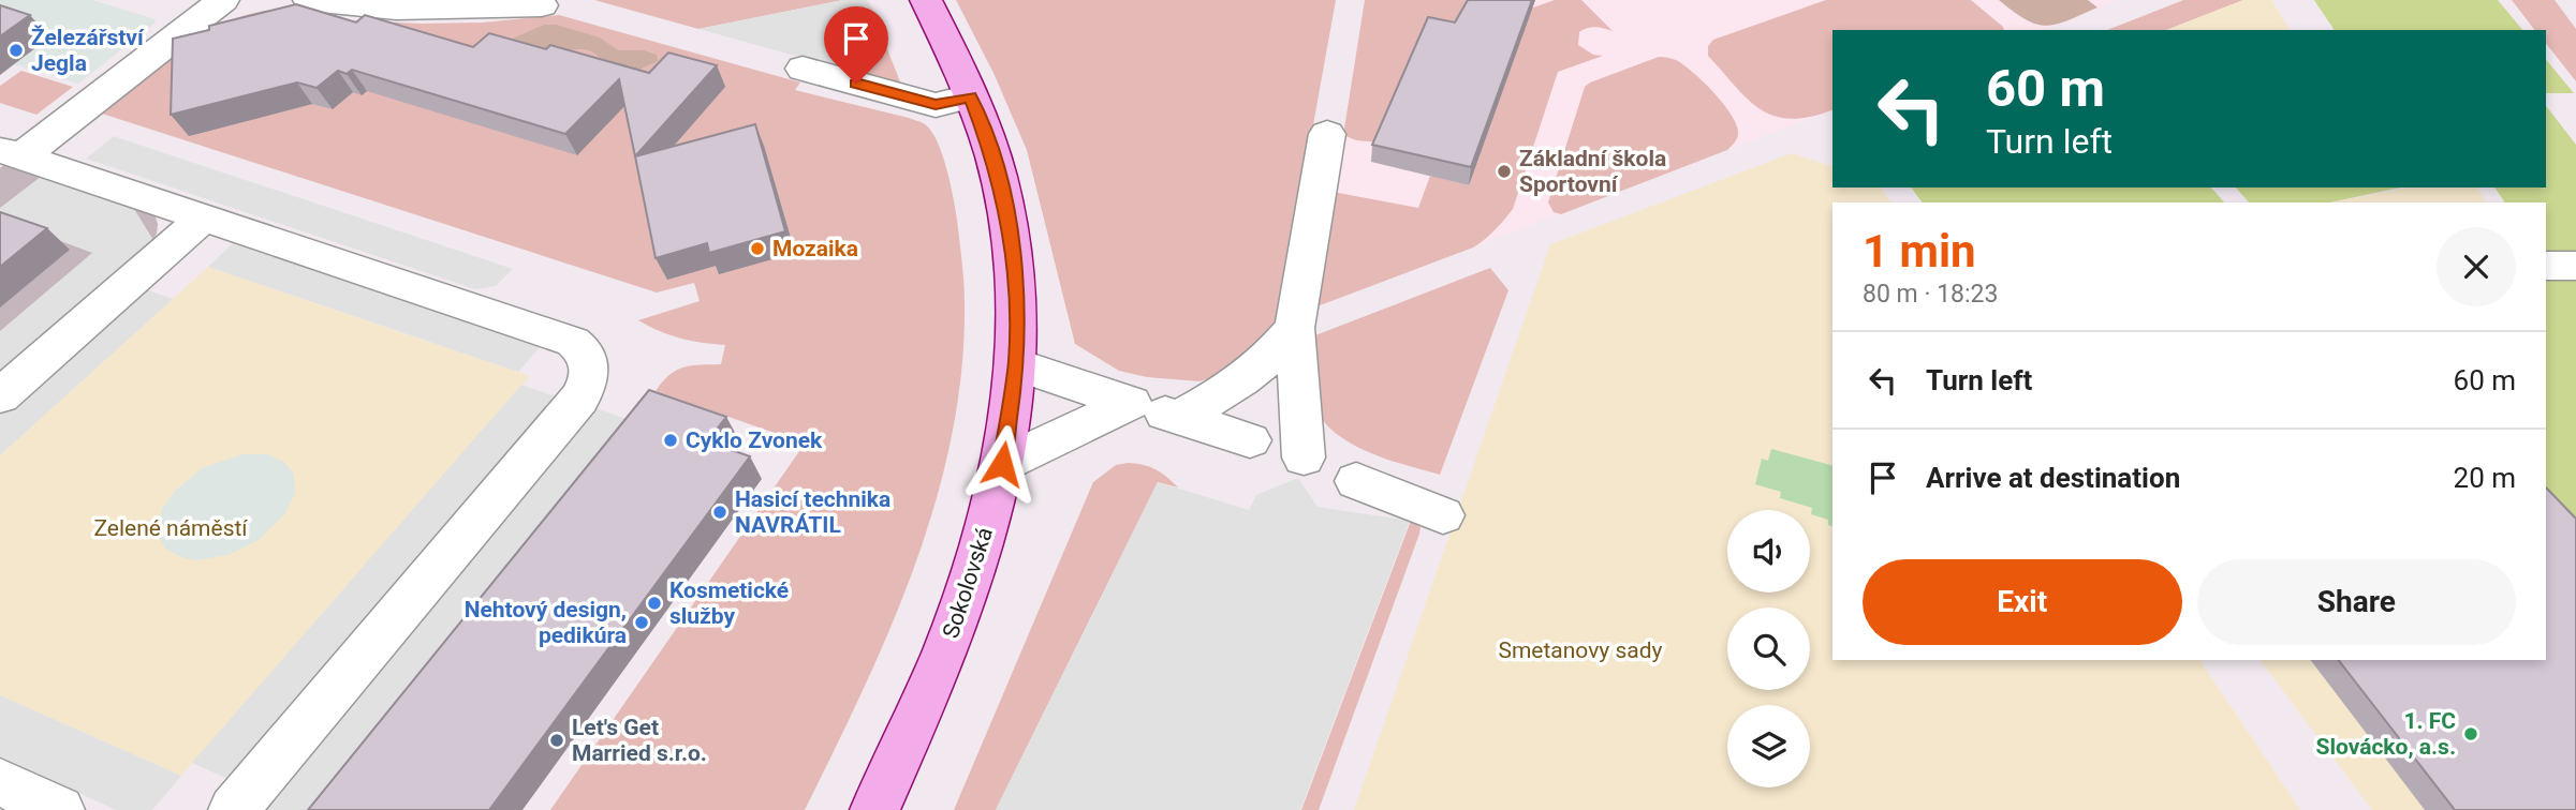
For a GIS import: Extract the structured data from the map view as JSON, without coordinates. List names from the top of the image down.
{
  "streets": {
    "main road": ["Sokolovská"]
  },
  "parks": ["Zelené náměstí", "Smetanovy sady"],
  "places": [
    "Železářství Jegla",
    "Základní škola Sportovní",
    "Mozaika",
    "Cyklo Zvonek",
    "Hasicí technika NAVRÁTIL",
    "Kosmetické služby",
    "Nehtový design, pedikúra",
    "1. FC Slovácko, a.s.",
    "Let's Get Married s.r.o."
  ],
  "page": {
    "turn": ["60 m", "Turn left"],
    "heading": ["1 min", "80 m · 18:23"],
    "list": [
      {
        "name": "Turn left",
        "value": "60 m"
      },
      {
        "name": "Arrive at destination",
        "value": "20 m"
      }
    ],
    "buttons": ["Exit", "Share"]
  }
}
